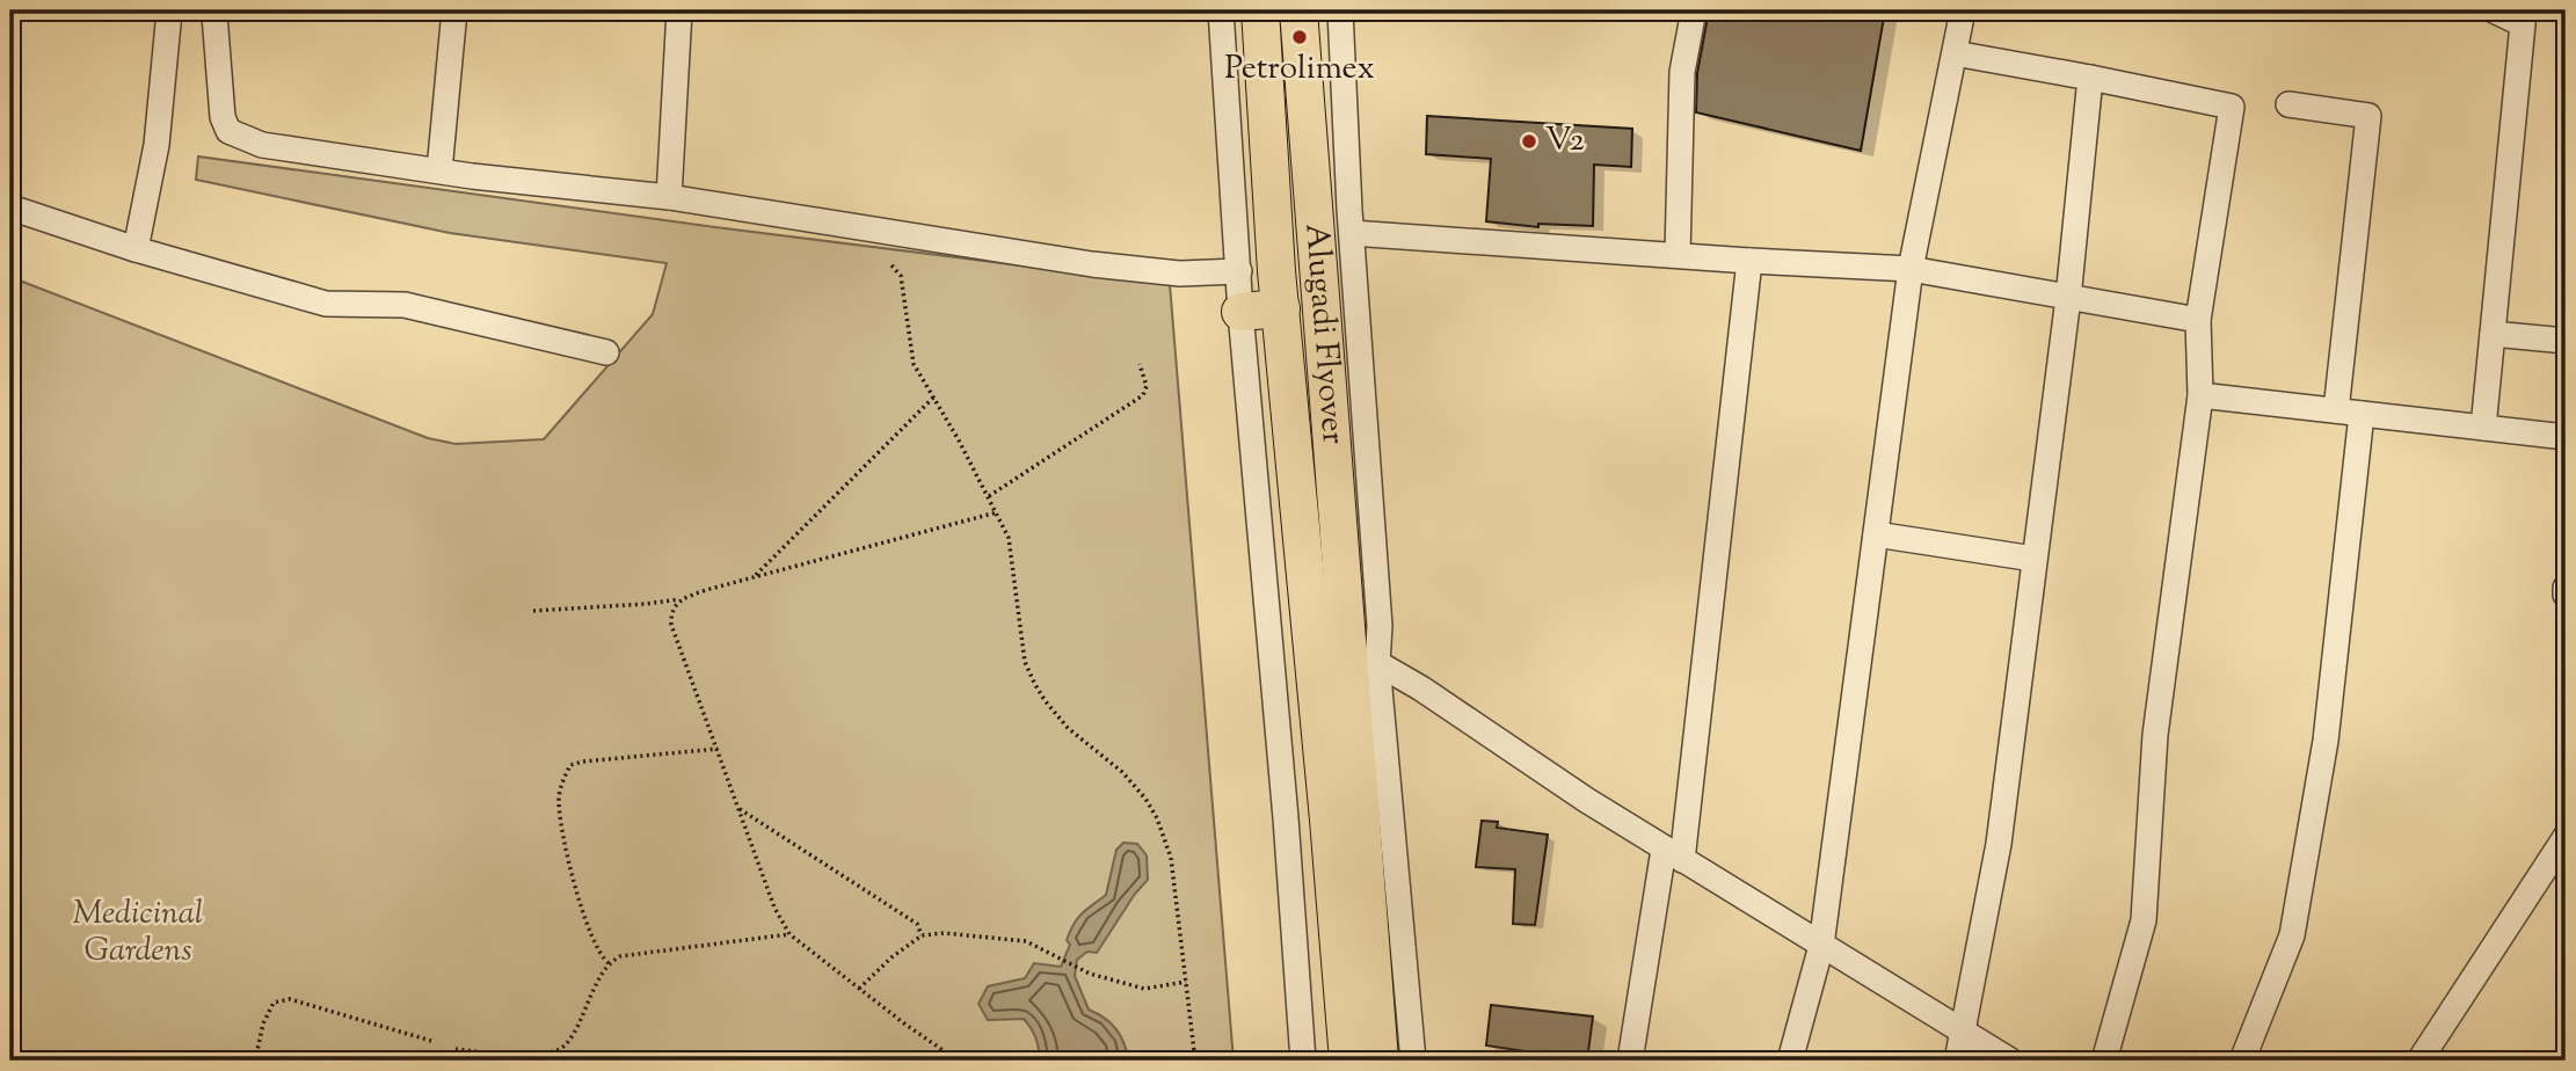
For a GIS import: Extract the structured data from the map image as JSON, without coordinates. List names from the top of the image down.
{
  "streets": {
    "highway": ["Alugadi Flyover"]
  },
  "parks": ["Medicinal Gardens"],
  "places": ["Petrolimex", "V2"]
}
